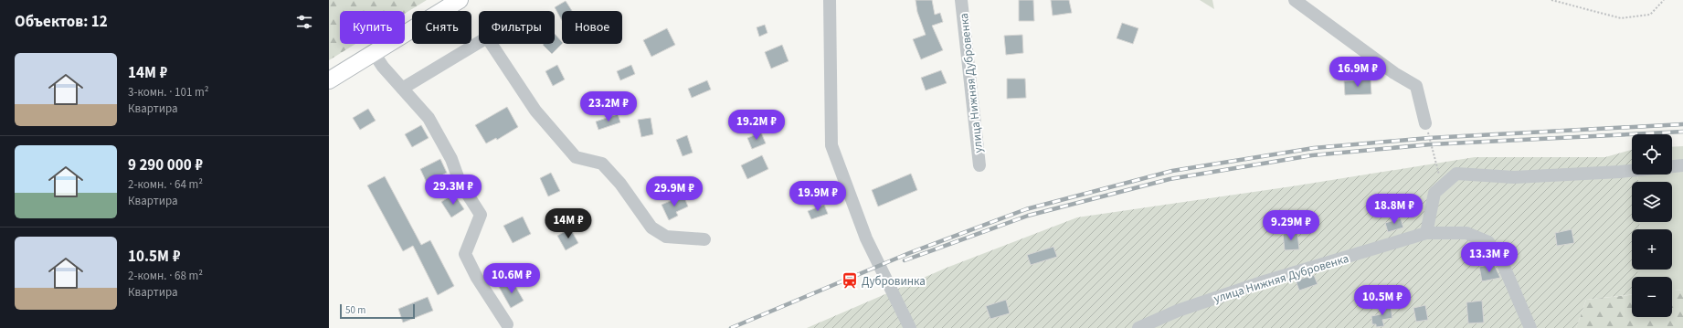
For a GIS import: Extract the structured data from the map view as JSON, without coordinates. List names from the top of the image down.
{
  "streets": {
    "street": ["улица Нижняя Дубровенка"]
  },
  "places": {
    "station": ["Дубровинка"]
  },
  "scale_bar": "50 m",
  "page": {
    "heading": "Объектов: 12",
    "chip": [
      "Купить",
      "Снять",
      "Фильтры",
      "Новое"
    ],
    "list": [
      {
        "name": "14M ₽",
        "note": "3-комн. · 101 m² · Квартира"
      },
      {
        "name": "9 290 000 ₽",
        "note": "2-комн. · 64 m² · Квартира"
      },
      {
        "name": "10.5M ₽",
        "note": "2-комн. · 68 m² · Квартира"
      }
    ],
    "price": [
      "16.9M ₽",
      "23.2M ₽",
      "19.2M ₽",
      "29.3M ₽",
      "29.9M ₽",
      "19.9M ₽",
      "18.8M ₽",
      "14M ₽",
      "9.29M ₽",
      "13.3M ₽",
      "10.6M ₽",
      "10.5M ₽"
    ],
    "map_buttons": ["+", "−"],
    "scale": "50 m"
  }
}
